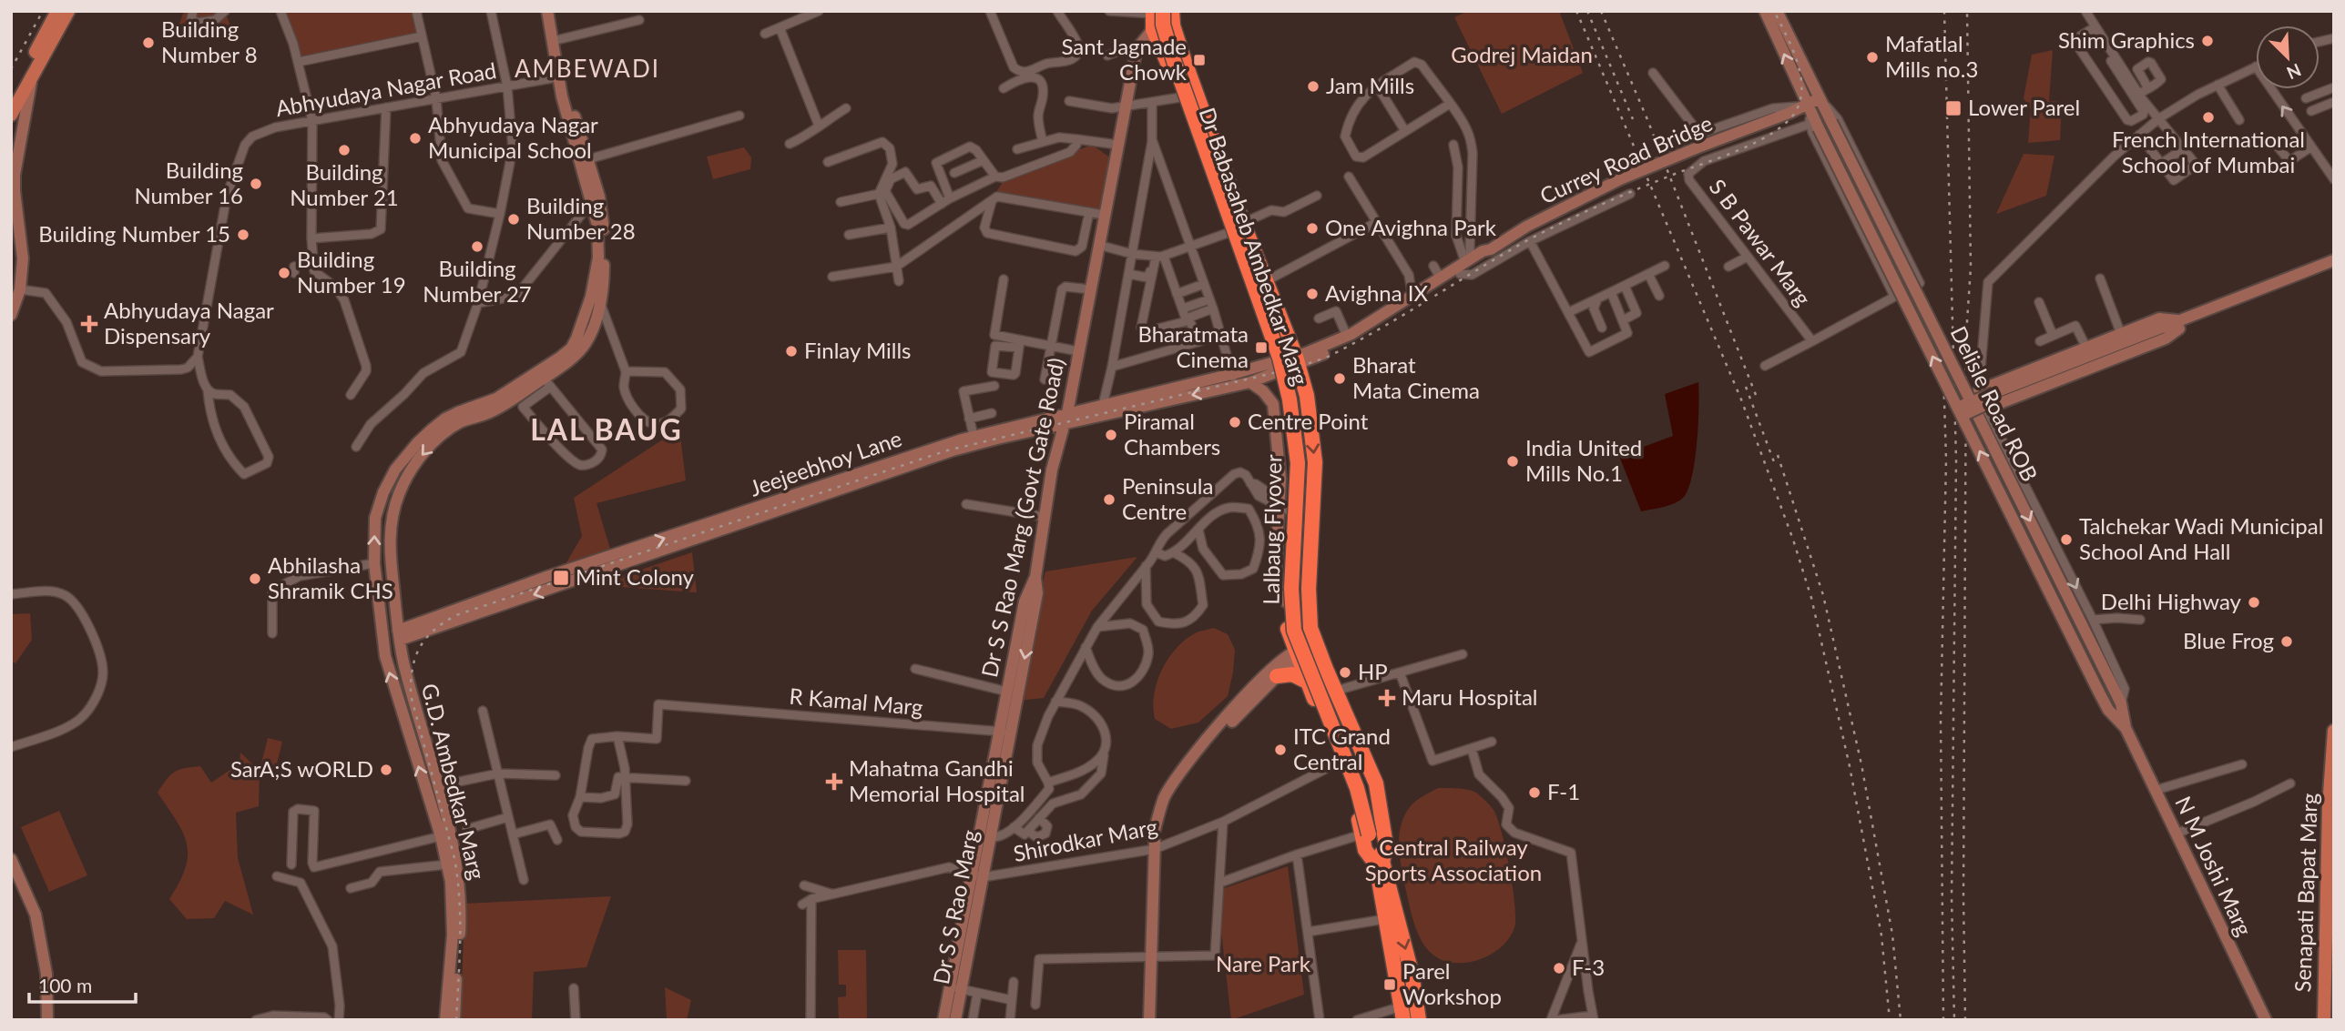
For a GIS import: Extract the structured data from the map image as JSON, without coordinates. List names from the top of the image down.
{
  "streets": {
    "highway": ["Dr Babasaheb Ambedkar Marg", "Lalbaug Flyover"],
    "main road": [
      "Currey Road Bridge",
      "Delisle Road ROB",
      "Jeejeebhoy Lane",
      "Dr S S Rao Marg (Govt Gate Road)",
      "G.D. Ambedkar Marg",
      "N M Joshi Marg",
      "Senapati Bapat Marg",
      "Dr S S Rao Marg"
    ],
    "street": [
      "Abhyudaya Nagar Road",
      "S B Pawar Marg",
      "R Kamal Marg",
      "Shirodkar Marg"
    ]
  },
  "crossings": [
    ["Currey Road Bridge", "Delisle Road ROB"],
    ["S B Pawar Marg", "Delisle Road ROB"],
    ["Dr Babasaheb Ambedkar Marg", "Jeejeebhoy Lane"],
    ["Dr Babasaheb Ambedkar Marg", "Dr S S Rao Marg (Govt Gate Road)"],
    ["Dr Babasaheb Ambedkar Marg", "Lalbaug Flyover"],
    ["Dr Babasaheb Ambedkar Marg", "Shirodkar Marg"],
    ["Delisle Road ROB", "N M Joshi Marg"],
    ["Jeejeebhoy Lane", "Dr S S Rao Marg (Govt Gate Road)"],
    ["Jeejeebhoy Lane", "G.D. Ambedkar Marg"],
    ["Dr S S Rao Marg (Govt Gate Road)", "R Kamal Marg"],
    ["Dr S S Rao Marg (Govt Gate Road)", "Shirodkar Marg"],
    ["Dr S S Rao Marg (Govt Gate Road)", "Dr S S Rao Marg"],
    ["R Kamal Marg", "Dr S S Rao Marg"],
    ["Shirodkar Marg", "Dr S S Rao Marg"]
  ],
  "one_way": ["G.D. Ambedkar Marg", "Dr S S Rao Marg"],
  "districts": ["AMBEWADI", "LAL BAUG"],
  "parks": ["Godrej Maidan", "Central Railway Sports Association", "Nare Park"],
  "places": {
    "other": [
      "Shim Graphics",
      "Building Number 8",
      "Mafatlal Mills no.3",
      "Jam Mills",
      "French International School of Mumbai",
      "Abhyudaya Nagar Municipal School",
      "Building Number 21",
      "Building Number 16",
      "Building Number 28",
      "One Avighna Park",
      "Building Number 15",
      "Building Number 27",
      "Building Number 19",
      "Avighna IX",
      "Finlay Mills",
      "Bharat Mata Cinema",
      "Centre Point",
      "Piramal Chambers",
      "India United Mills No.1",
      "Peninsula Centre",
      "Talchekar Wadi Municipal School And Hall",
      "Abhilasha Shramik CHS",
      "Delhi Highway",
      "Blue Frog",
      "HP",
      "ITC Grand Central",
      "SarA;S wORLD",
      "F-1",
      "F-3"
    ],
    "transit": [
      "Sant Jagnade Chowk",
      "Lower Parel",
      "Bharatmata Cinema",
      "Mint Colony",
      "Parel Workshop"
    ],
    "health": ["Abhyudaya Nagar Dispensary", "Maru Hospital", "Mahatma Gandhi Memorial Hospital"]
  },
  "scale_bar": "100 m",
  "north": "bottom right"
}
